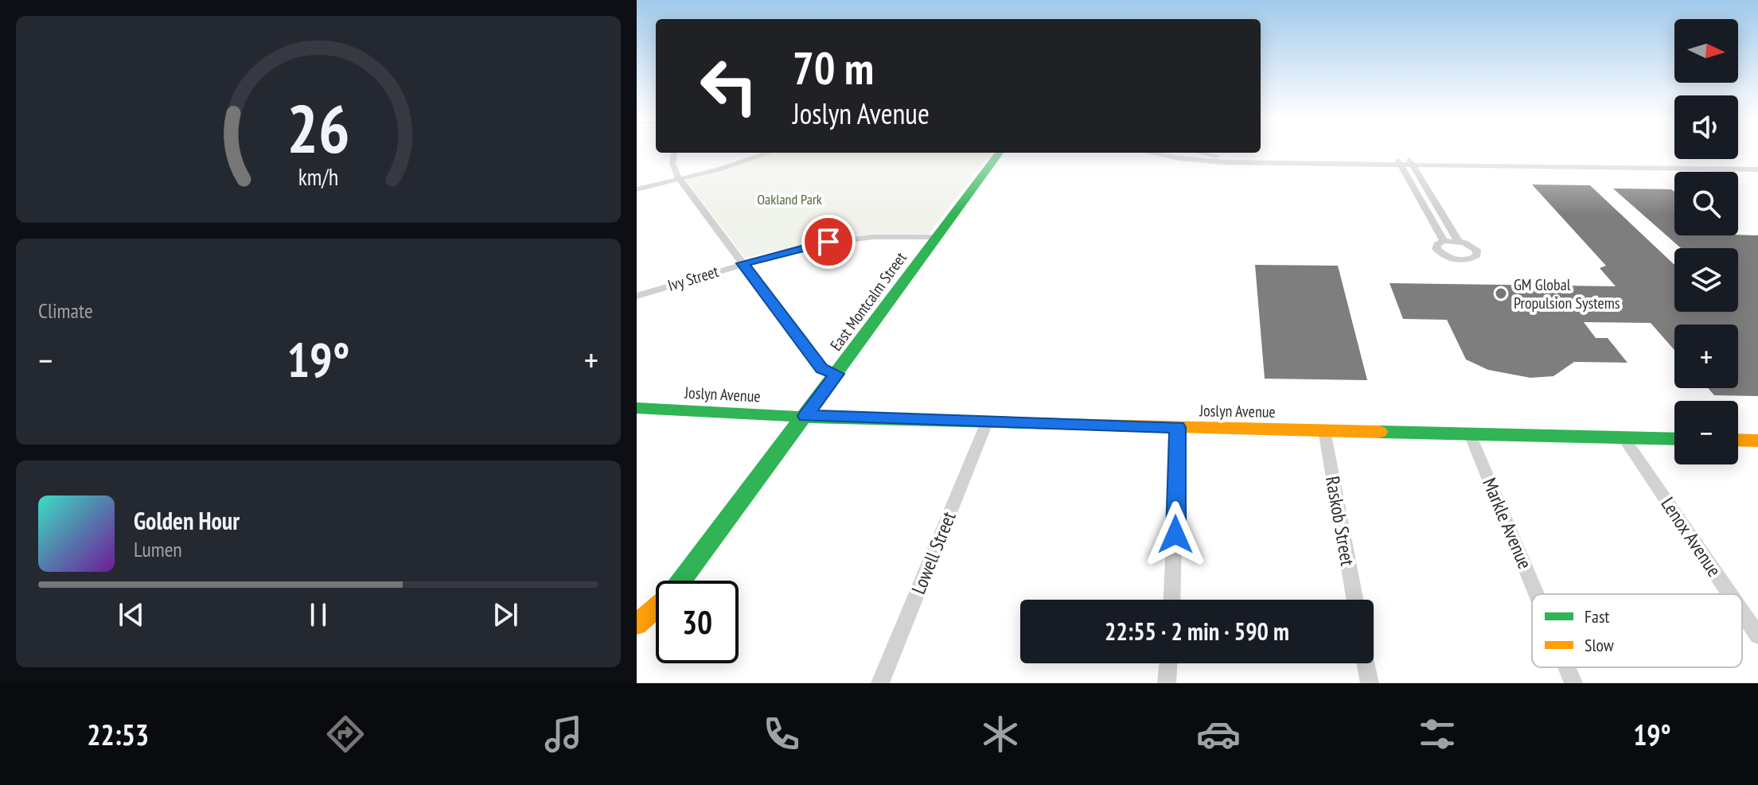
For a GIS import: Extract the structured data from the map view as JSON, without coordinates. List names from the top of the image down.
{
  "streets": {
    "main road": ["East Montcalm Street", "Joslyn Avenue"],
    "street": [
      "Ivy Street",
      "Raskob Street",
      "Markle Avenue",
      "Lenox Avenue",
      "Lowell Street"
    ]
  },
  "crossings": [
    ["Ivy Street", "East Montcalm Street"],
    ["East Montcalm Street", "Joslyn Avenue"],
    ["Joslyn Avenue", "Raskob Street"],
    ["Joslyn Avenue", "Markle Avenue"],
    ["Joslyn Avenue", "Lenox Avenue"],
    ["Joslyn Avenue", "Lowell Street"]
  ],
  "parks": ["Oakland Park"],
  "places": ["GM Global Propulsion Systems"],
  "legend": ["Fast", "Slow"],
  "north": "right",
  "page": {
    "map_buttons": ["+", "−"],
    "turn": ["70 m", "Joslyn Avenue"],
    "tile": "Climate",
    "heat": ["−", "19°", "+"],
    "song": ["Golden Hour", "Lumen"],
    "limit": "30",
    "trip": "22:55 · 2 min · 590 m",
    "tabs": ["22:53", "19°"],
    "gauge": ["26", "km/h"]
  }
}
